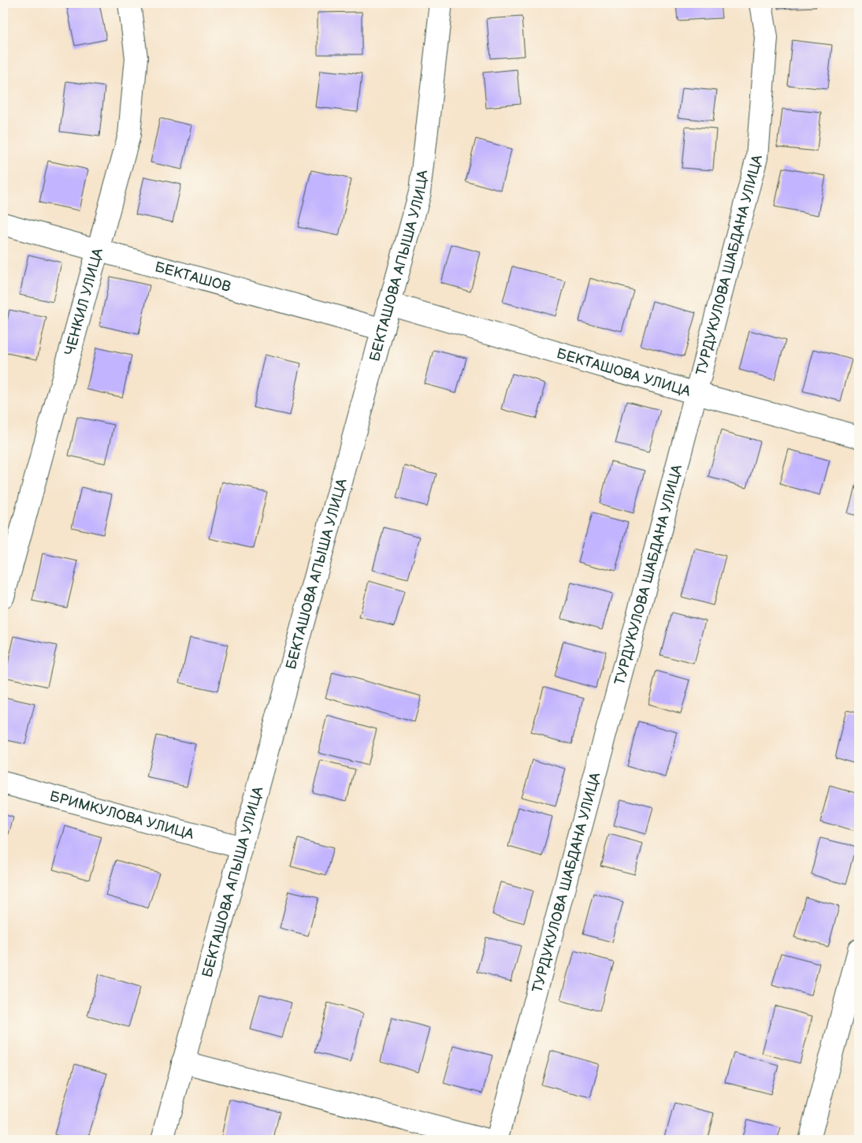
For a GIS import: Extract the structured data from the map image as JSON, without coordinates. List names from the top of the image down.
{
  "streets": {
    "street": [
      "ТУРДУКУЛОВА ШАБДАНА УЛИЦА",
      "БЕКТАШОВА АПЫША УЛИЦА",
      "БЕКТАШОВ",
      "ЧЕНКИЛ УЛИЦА",
      "БЕКТАШОВА УЛИЦА",
      "БРИМКУЛОВА УЛИЦА"
    ]
  },
  "crossings": [
    ["ТУРДУКУЛОВА ШАБДАНА УЛИЦА", "БЕКТАШОВА УЛИЦА"],
    ["БЕКТАШОВА АПЫША УЛИЦА", "БЕКТАШОВ"],
    ["БЕКТАШОВА АПЫША УЛИЦА", "БЕКТАШОВА УЛИЦА"],
    ["БЕКТАШОВА АПЫША УЛИЦА", "БРИМКУЛОВА УЛИЦА"],
    ["БЕКТАШОВ", "ЧЕНКИЛ УЛИЦА"]
  ]
}
